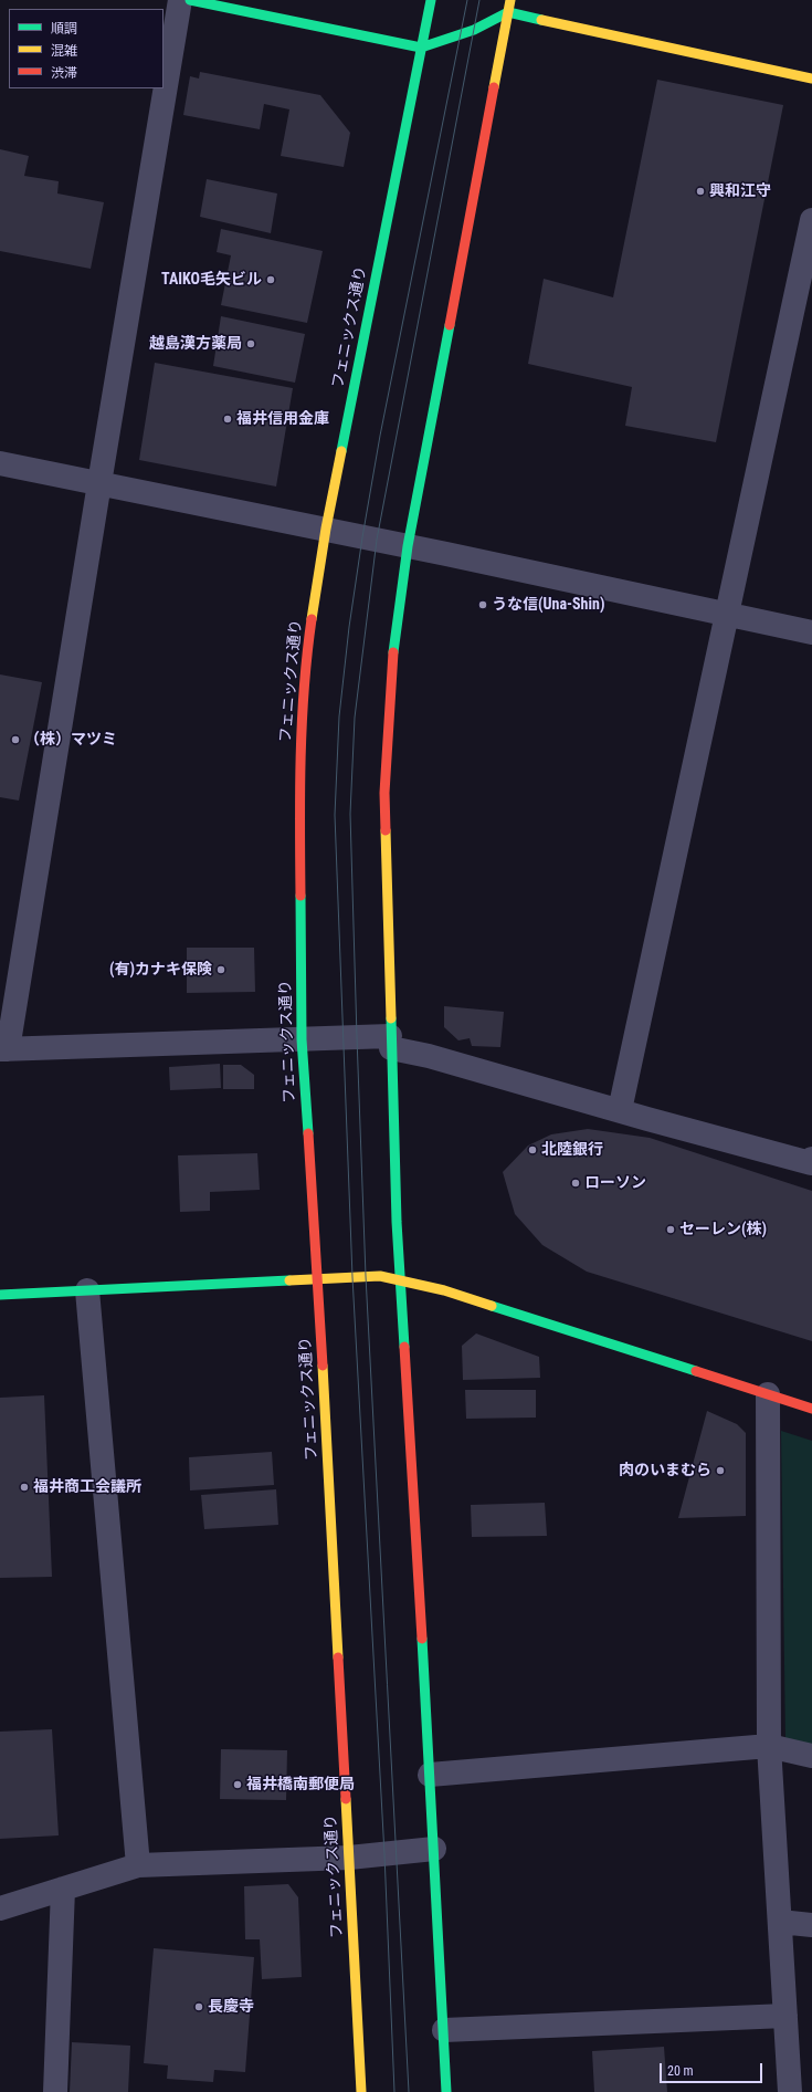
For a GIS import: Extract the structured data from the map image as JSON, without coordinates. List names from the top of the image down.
{
  "streets": {
    "main road": ["フェニックス通り"]
  },
  "places": [
    "興和江守",
    "TAIKO毛矢ビル",
    "越島漢方薬局",
    "福井信用金庫",
    "うな信(Una-Shin)",
    "（株）マツミ",
    "(有)カナキ保険",
    "北陸銀行",
    "ローソン",
    "セーレン(株)",
    "肉のいまむら",
    "福井商工会議所",
    "福井橋南郵便局",
    "長慶寺"
  ],
  "legend": ["順調", "混雑", "渋滞"],
  "scale_bar": "20 m"
}
